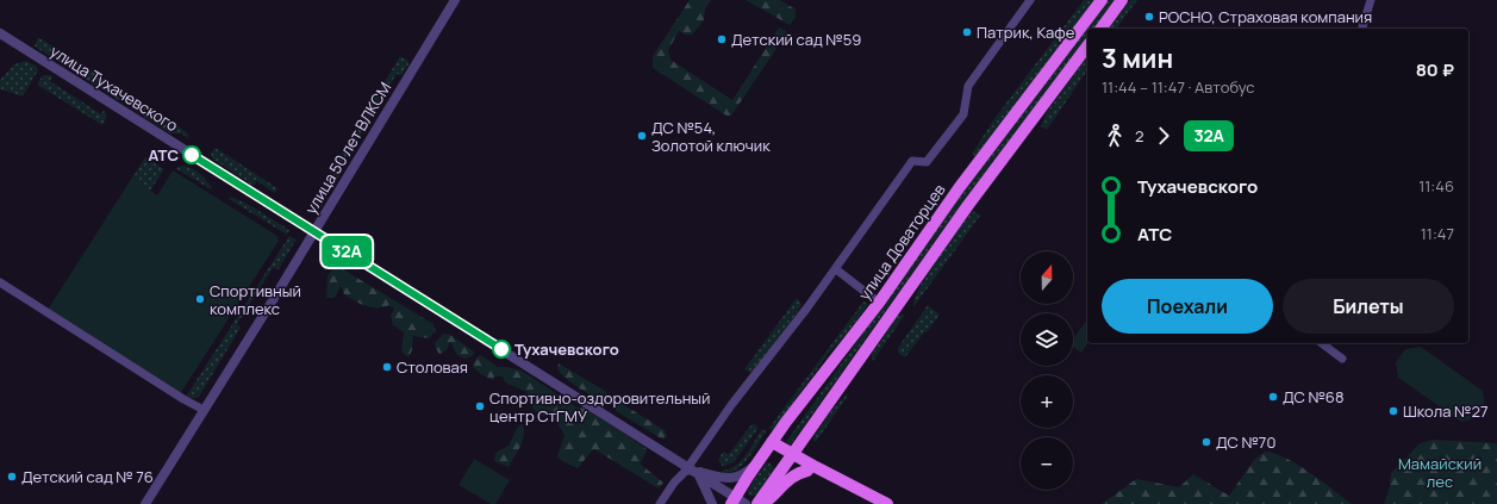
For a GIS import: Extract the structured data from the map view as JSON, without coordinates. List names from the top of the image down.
{
  "streets": {
    "main road": ["улица Доваторцев"],
    "street": ["улица Тухачевского", "улица 50 лет ВЛКСМ"]
  },
  "crossings": [
    ["улица Тухачевского", "улица 50 лет ВЛКСМ"],
    ["улица Тухачевского", "улица Доваторцев"]
  ],
  "parks": ["Мамайский лес"],
  "places": [
    "РОСНО, Страховая компания",
    "Патрик, Кафе",
    "Детский сад №59",
    "ДС №54, Золотой ключик",
    "АТС",
    "Спортивный комплекс",
    "Тухачевского",
    "Столовая",
    "ДС №68",
    "Спортивно-оздоровительный центр СтГМУ",
    "Школа №27",
    "ДС №70",
    "Детский сад № 76"
  ],
  "lines": ["bus line 32A"],
  "north": "top",
  "page": {
    "on_map": "32A",
    "heading": ["3 мин", "11:44 – 11:47 · Автобус", "80 ₽"],
    "legs": ["2", "32A"],
    "list": [
      {
        "name": "Тухачевского",
        "value": "11:46"
      },
      {
        "name": "АТС",
        "value": "11:47"
      }
    ],
    "map_buttons": ["+", "−"],
    "buttons": ["Поехали", "Билеты"]
  }
}
